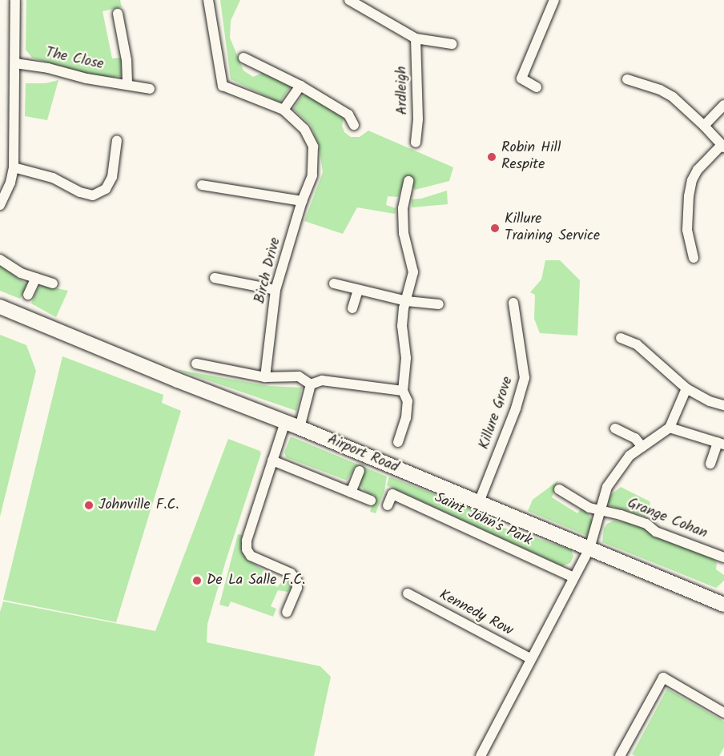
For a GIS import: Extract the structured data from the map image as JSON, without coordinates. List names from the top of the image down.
{
  "streets": {
    "main road": ["Airport Road"],
    "street": [
      "The Close",
      "Ardleigh",
      "Birch Drive",
      "Killure Grove",
      "Grange Cohan",
      "Saint John's Park",
      "Kennedy Row"
    ]
  },
  "crossings": [
    ["Killure Grove", "Airport Road"]
  ],
  "places": [
    "Robin Hill Respite",
    "Killure Training Service",
    "Johnville F.C.",
    "De La Salle F.C."
  ]
}
